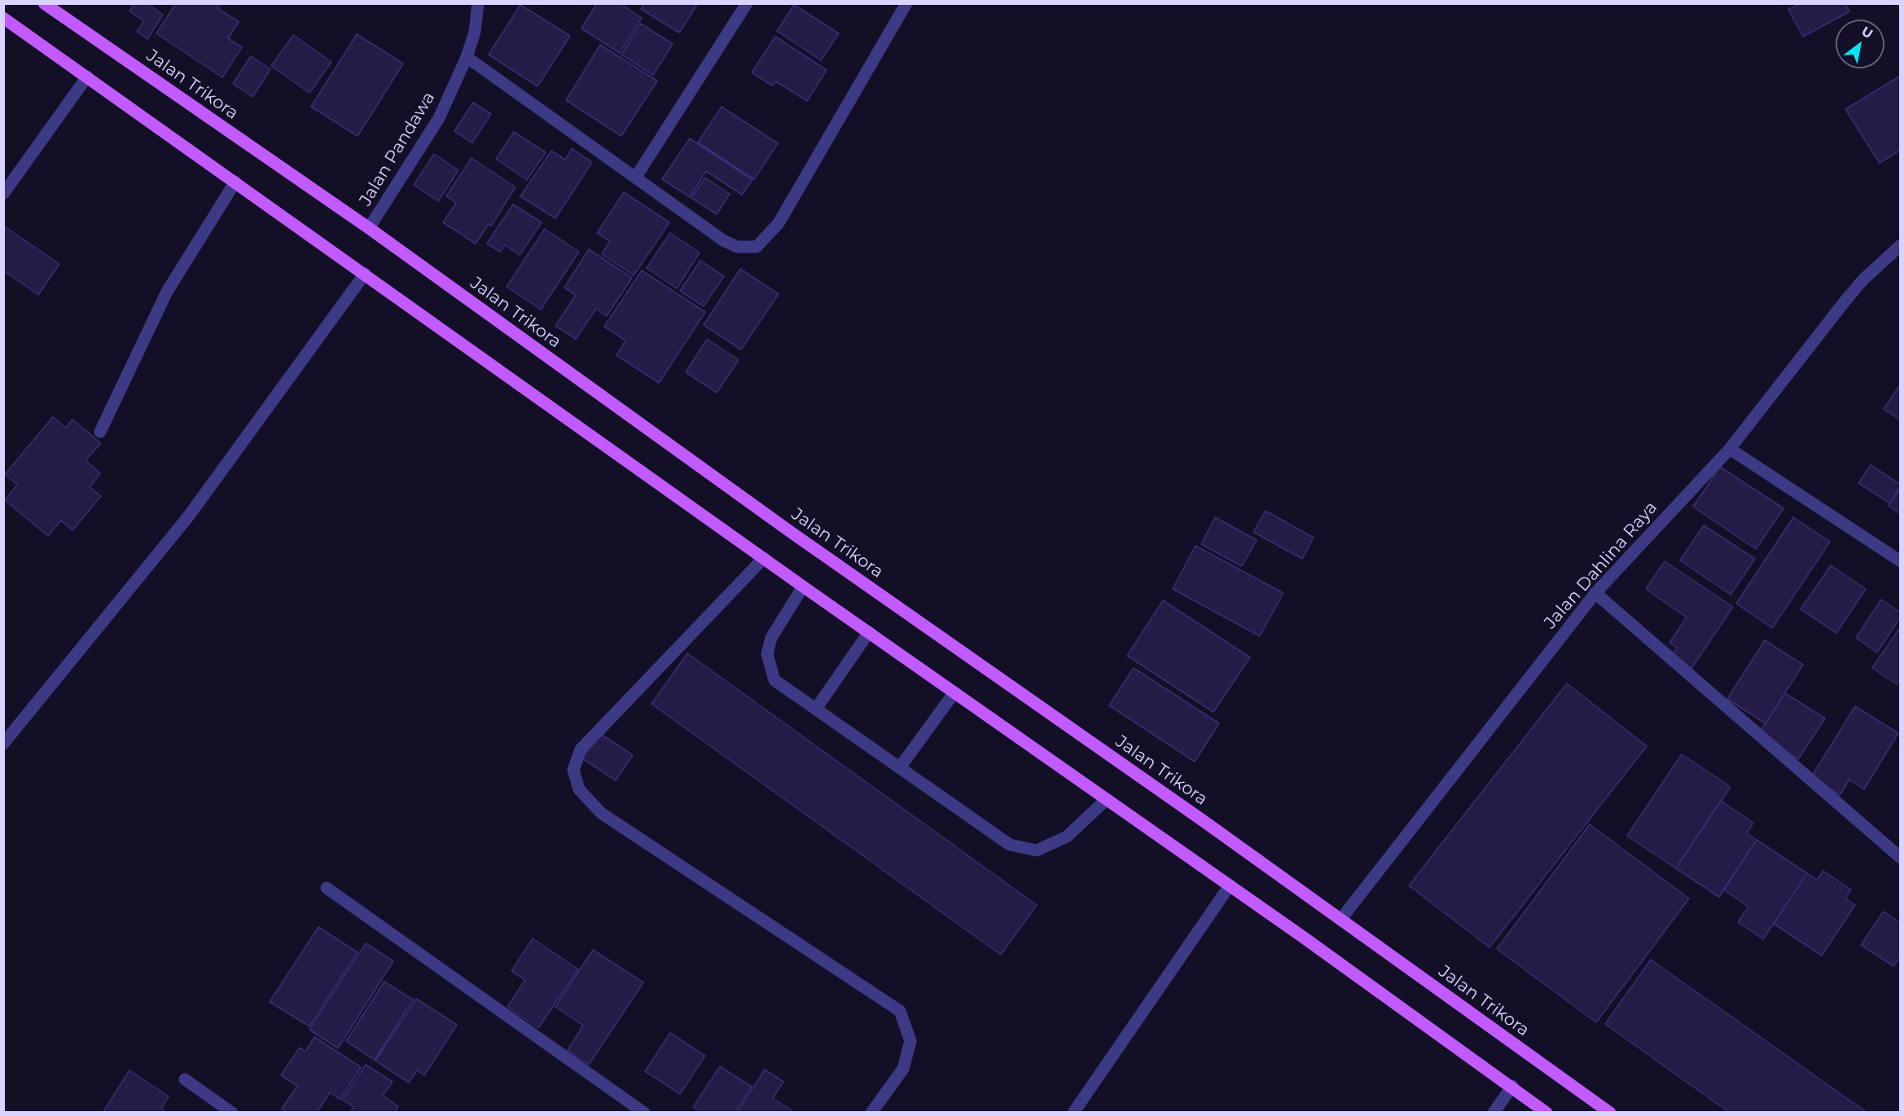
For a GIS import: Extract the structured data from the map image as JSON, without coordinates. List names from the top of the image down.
{
  "streets": {
    "main road": ["Jalan Trikora"],
    "street": ["Jalan Pandawa", "Jalan Dahlina Raya"]
  },
  "crossings": [
    ["Jalan Trikora", "Jalan Pandawa"],
    ["Jalan Trikora", "Jalan Dahlina Raya"]
  ],
  "north": "top right"
}
